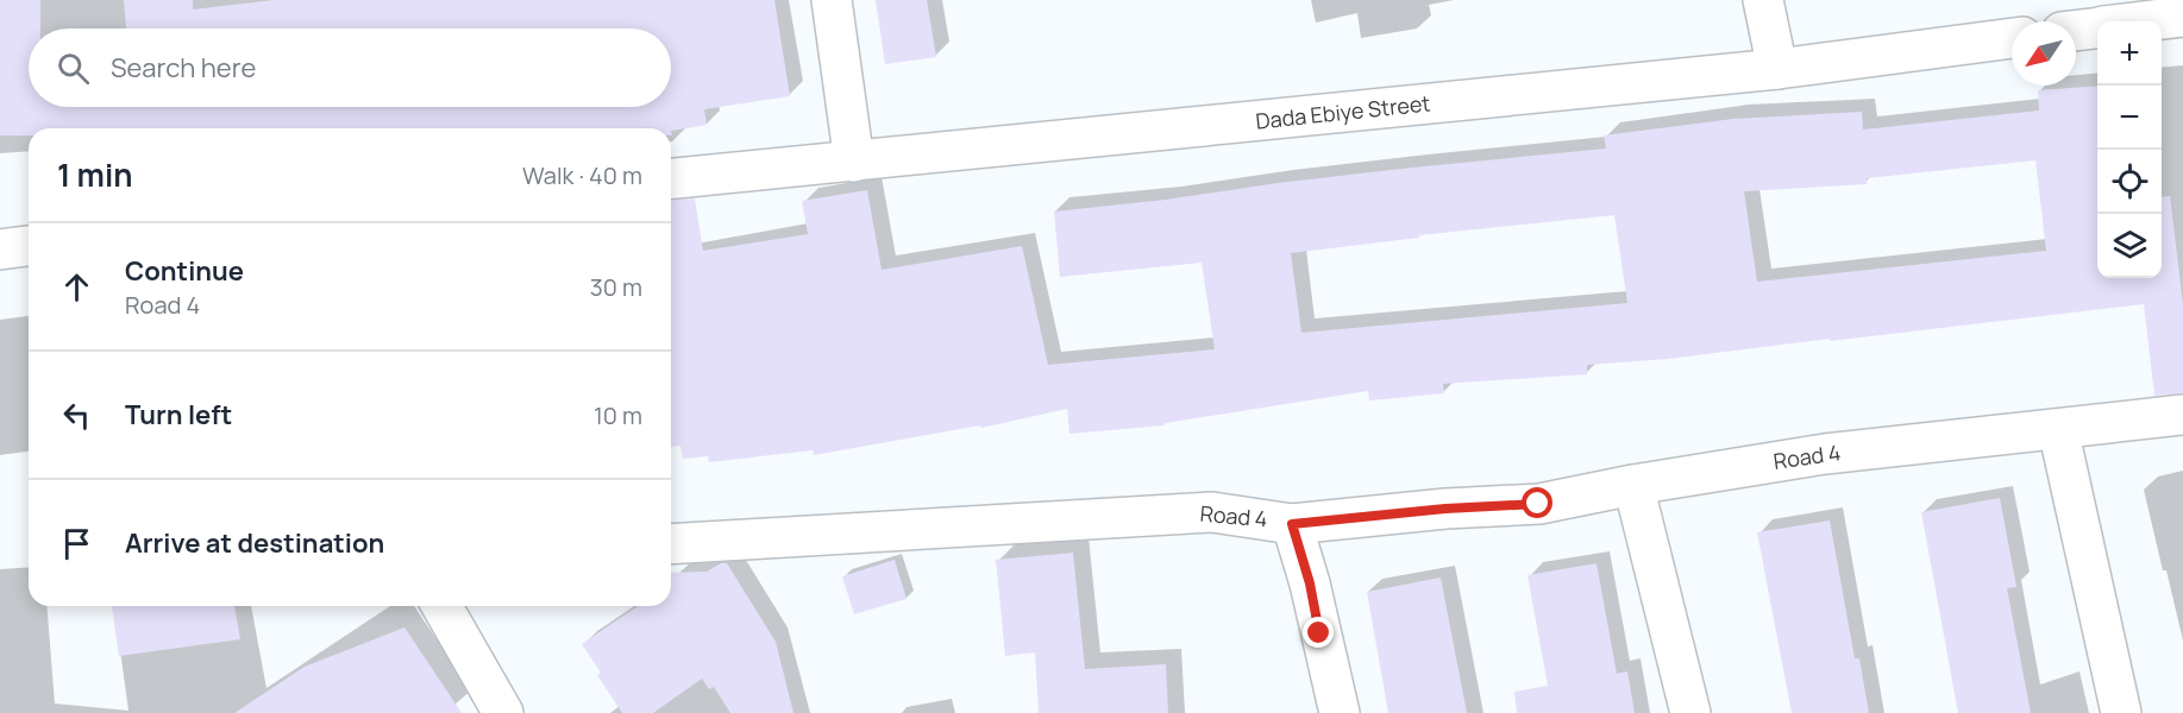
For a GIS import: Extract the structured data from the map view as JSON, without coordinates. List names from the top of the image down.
{
  "streets": {
    "street": ["Dada Ebiye Street", "Road 4"]
  },
  "north": "bottom left",
  "page": {
    "map_buttons": ["+", "−"],
    "search": "Search here",
    "heading": ["1 min", "Walk · 40 m"],
    "list": [
      ["Continue", "Road 4", "30 m"],
      ["Turn left", "10 m"],
      "Arrive at destination"
    ]
  }
}
